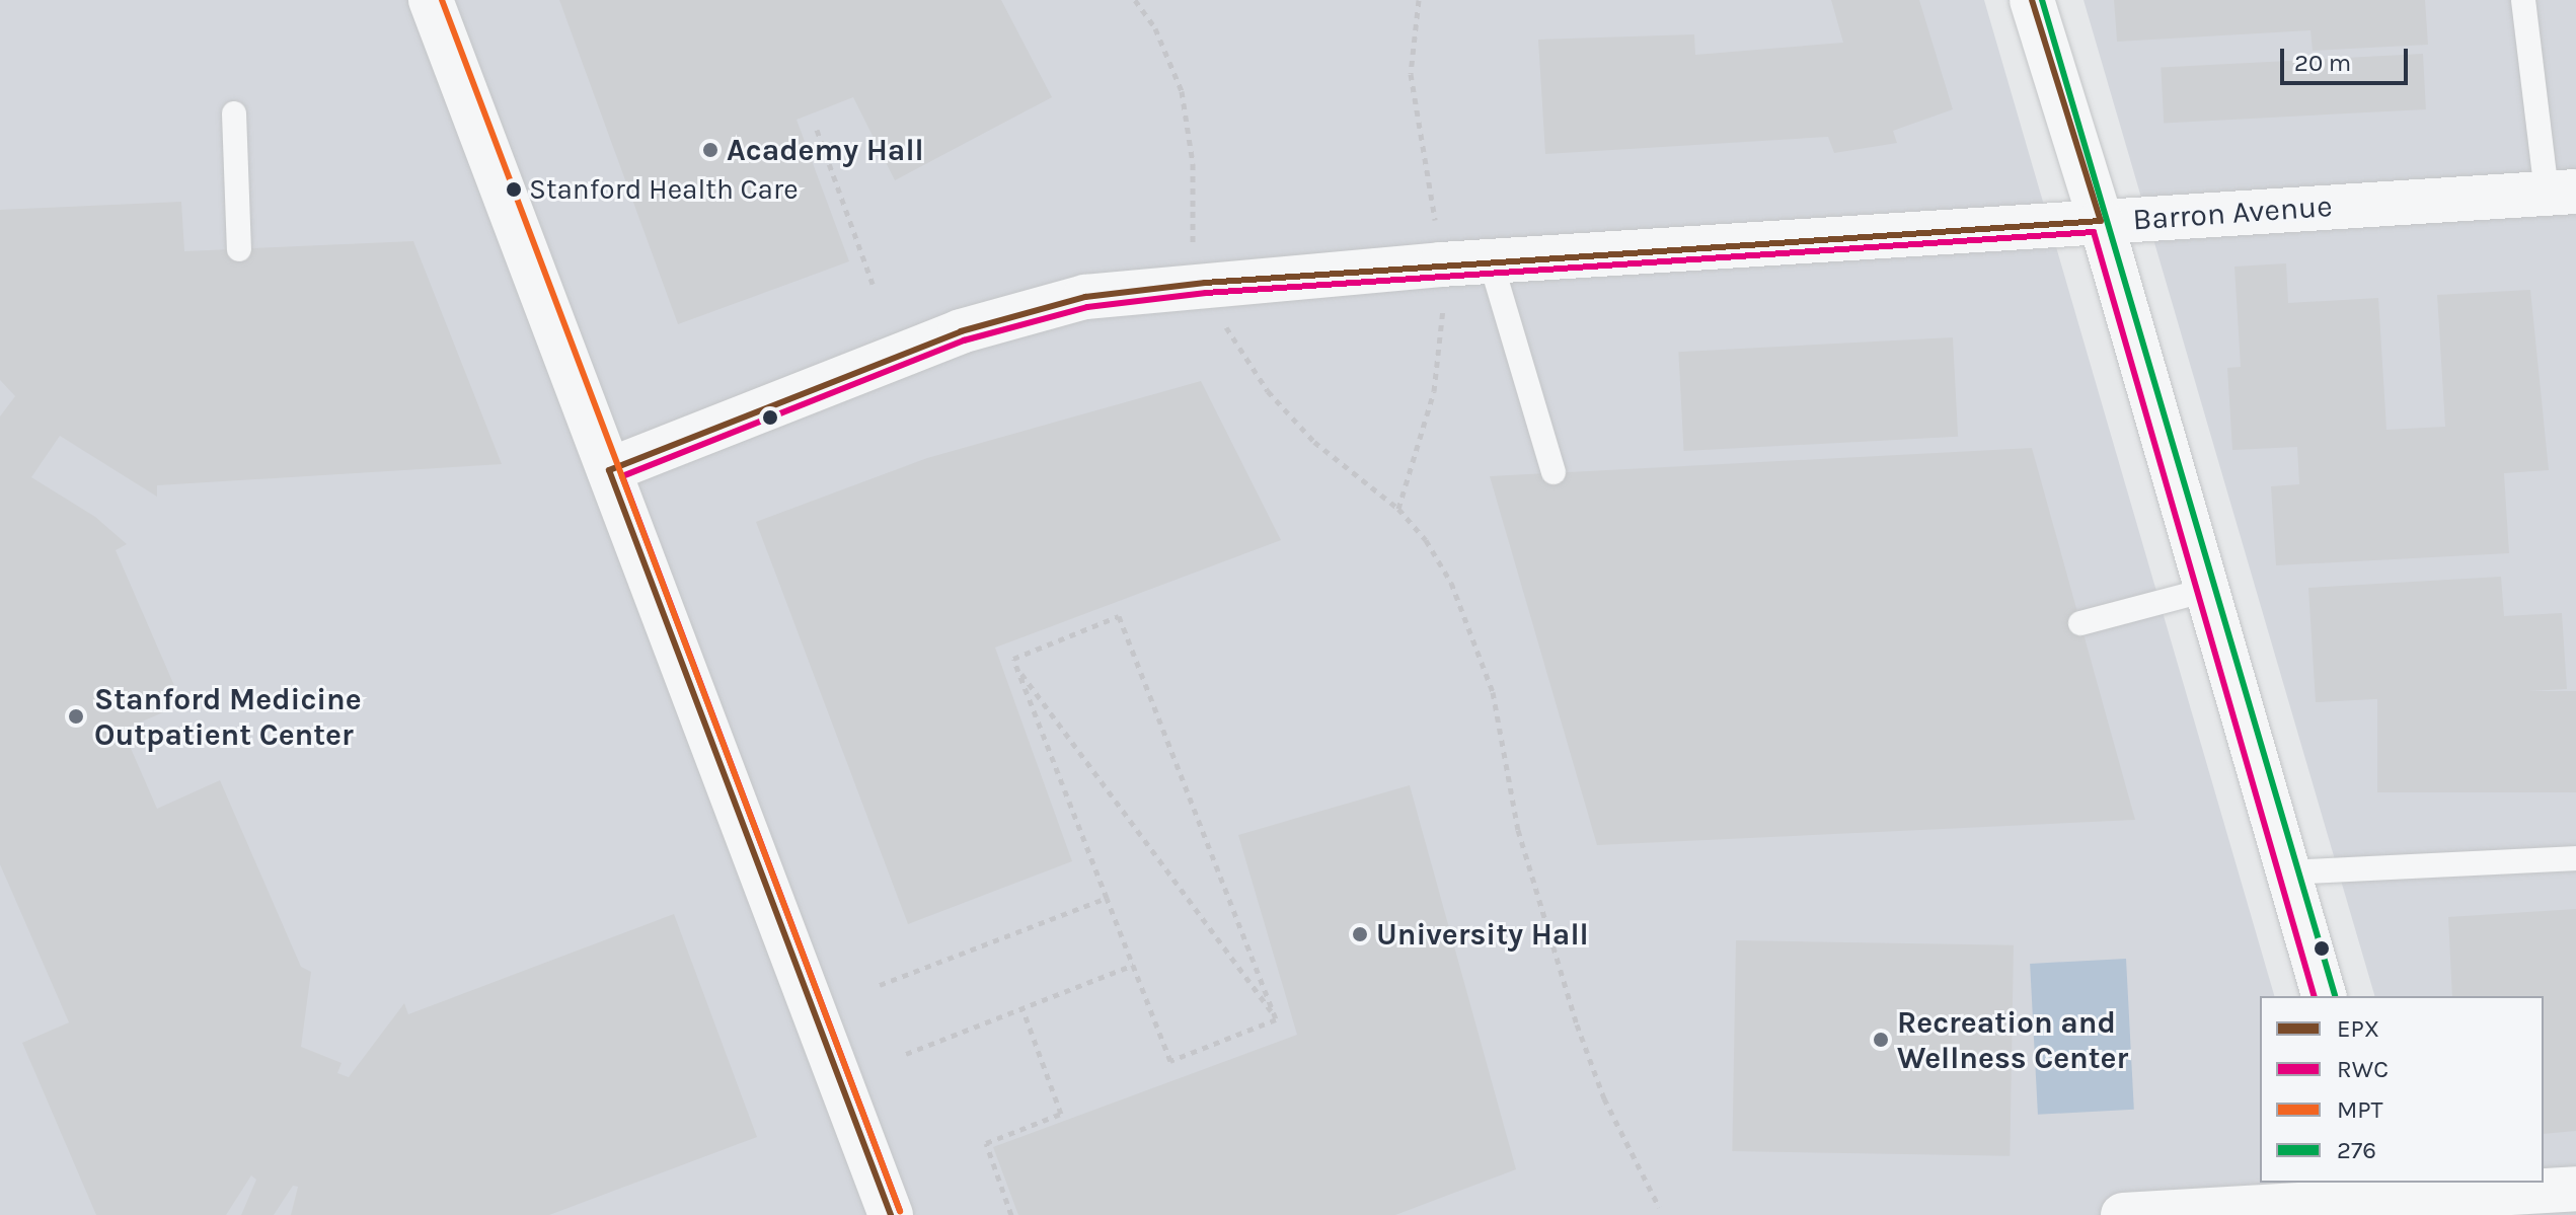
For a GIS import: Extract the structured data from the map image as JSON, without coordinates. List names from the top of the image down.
{
  "streets": {
    "street": ["Barron Avenue"]
  },
  "places": [
    "Academy Hall",
    "Stanford Health Care",
    "Stanford Medicine Outpatient Center",
    "University Hall",
    "Recreation and Wellness Center"
  ],
  "lines": [
    "transit line EPX",
    "transit line MPT",
    "transit line 276",
    "transit line RWC"
  ],
  "legend": [
    "EPX",
    "RWC",
    "MPT",
    "276"
  ],
  "scale_bar": "20 m"
}
